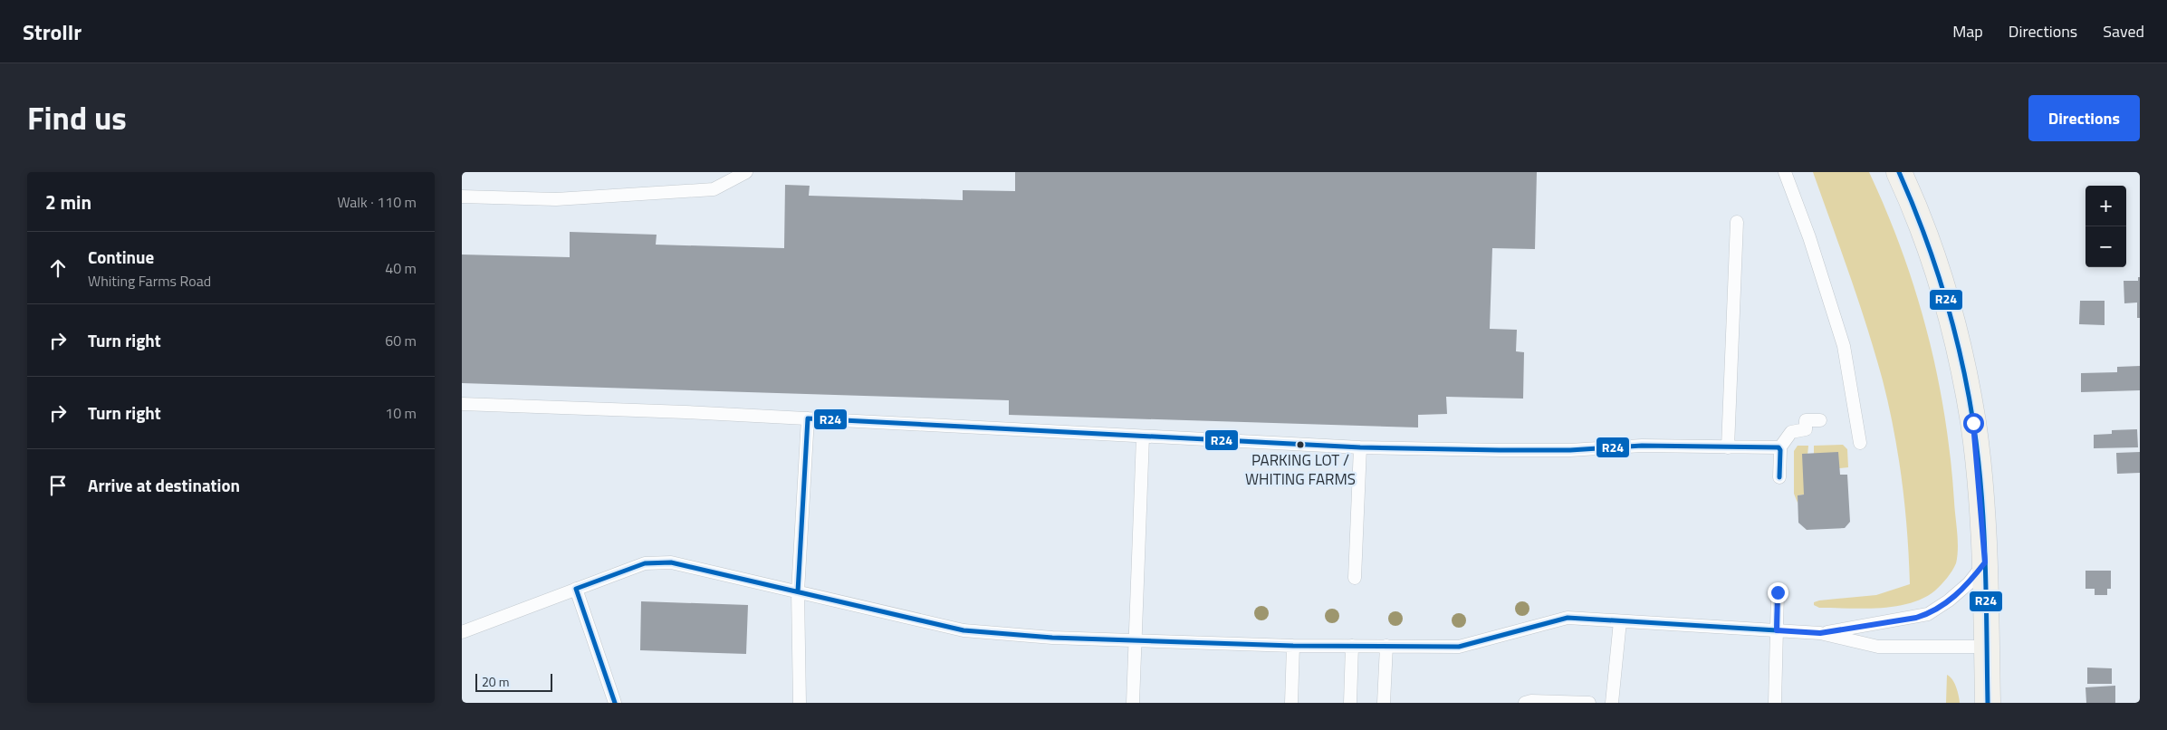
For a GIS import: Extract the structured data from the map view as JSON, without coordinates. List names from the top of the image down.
{
  "places": ["PARKING LOT / WHITING FARMS"],
  "lines": ["transit line R24"],
  "scale_bar": "20 m",
  "page": {
    "header": "Strollr",
    "nav": ["Map", "Directions", "Saved"],
    "title": "Find us",
    "buttons": "Directions",
    "heading": ["2 min", "Walk · 110 m"],
    "map_buttons": ["+", "−"],
    "list": [
      ["Continue", "Whiting Farms Road", "40 m"],
      ["Turn right", "60 m"],
      ["Turn right", "10 m"],
      "Arrive at destination"
    ],
    "scale": "20 m"
  }
}
